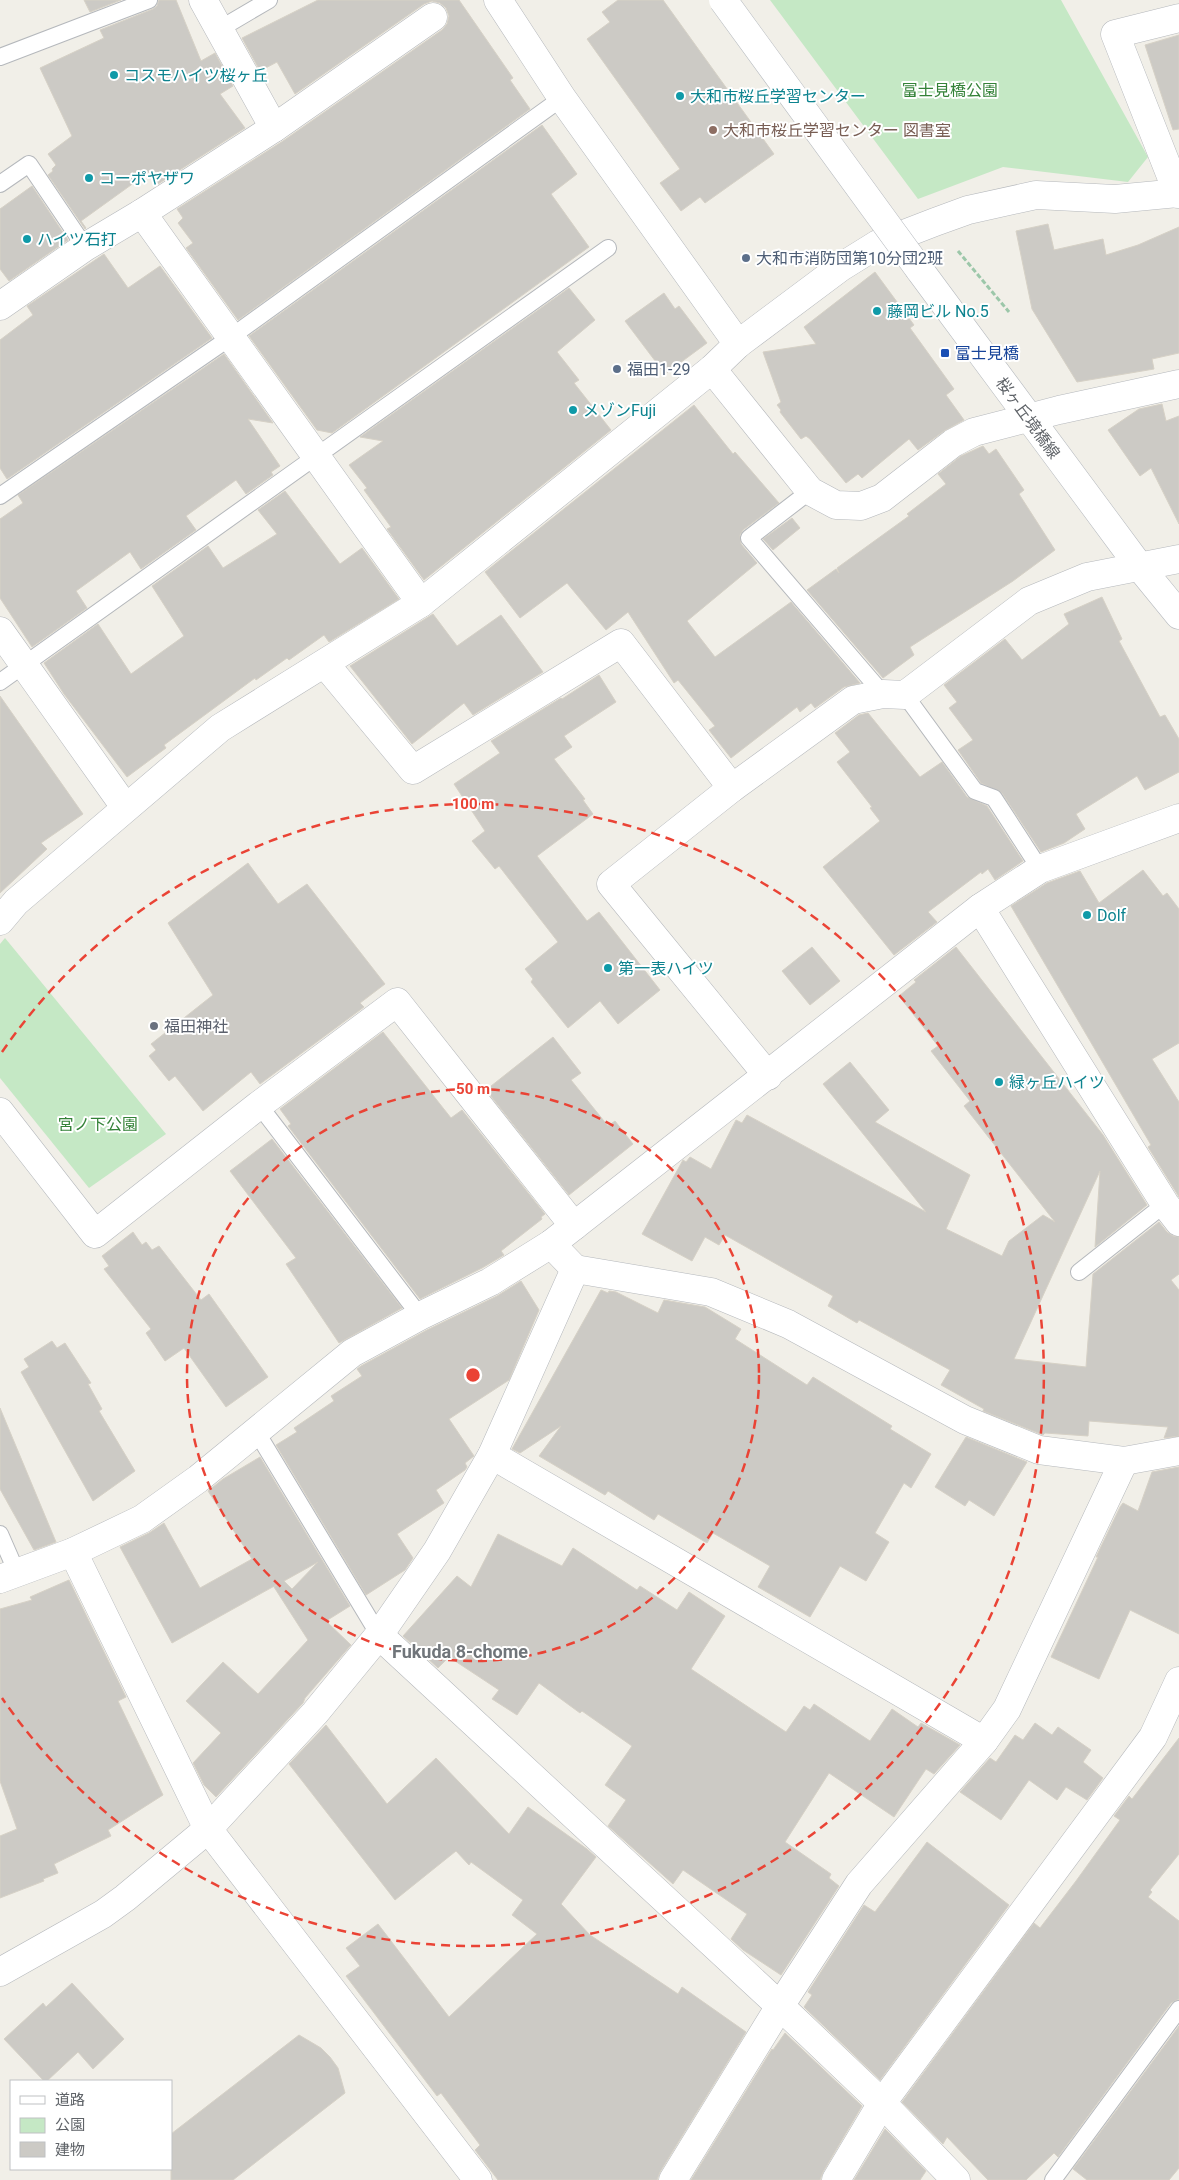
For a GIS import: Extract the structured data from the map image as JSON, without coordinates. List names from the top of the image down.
{
  "streets": {
    "street": ["桜ヶ丘境橋線"]
  },
  "districts": ["Fukuda 8-chome"],
  "parks": ["富士見橋公園", "宮ノ下公園"],
  "places": {
    "other": [
      "コスモハイツ桜ヶ丘",
      "大和市桜丘学習センター",
      "大和市桜丘学習センター 図書室",
      "コーポヤザワ",
      "ハイツ石打",
      "大和市消防団第10分団2班",
      "藤岡ビル No.5",
      "福田1-29",
      "メゾンFuji",
      "Dolf",
      "第一表ハイツ",
      "福田神社",
      "緑ヶ丘ハイツ"
    ],
    "transit": ["富士見橋"]
  },
  "legend": ["道路", "公園", "建物"],
  "rings": ["100 m", "50 m"]
}
